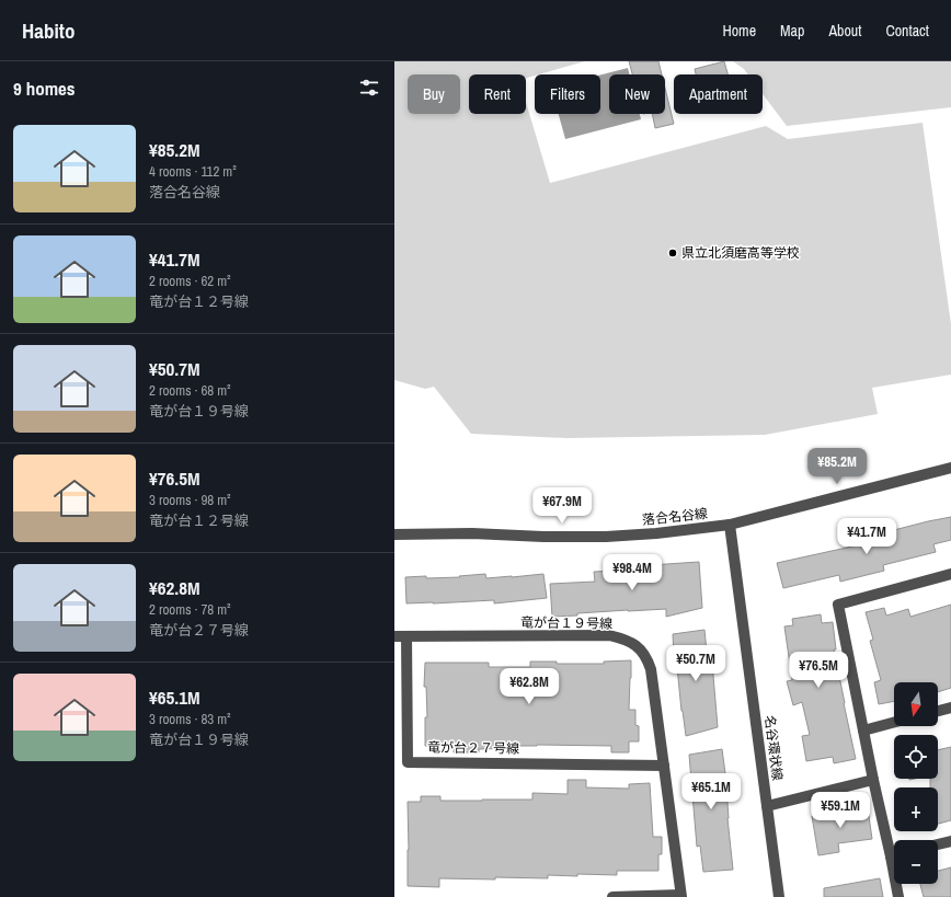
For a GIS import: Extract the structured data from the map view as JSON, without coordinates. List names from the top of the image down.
{
  "streets": {
    "street": [
      "落合名谷線",
      "竜が台１９号線",
      "竜が台２７号線",
      "名谷環状線"
    ]
  },
  "crossings": [
    ["落合名谷線", "名谷環状線"],
    ["竜が台１９号線", "竜が台２７号線"]
  ],
  "places": ["県立北須磨高等学校"],
  "north": "bottom",
  "page": {
    "header": "Habito",
    "nav": [
      "Home",
      "Map",
      "About",
      "Contact"
    ],
    "heading": "9 homes",
    "chip": [
      "Buy",
      "Rent",
      "Filters",
      "New",
      "Apartment"
    ],
    "list": [
      {
        "name": "¥85.2M",
        "note": "4 rooms · 112 m² · 落合名谷線"
      },
      {
        "name": "¥41.7M",
        "note": "2 rooms · 62 m² · 竜が台１２号線"
      },
      {
        "name": "¥50.7M",
        "note": "2 rooms · 68 m² · 竜が台１９号線"
      },
      {
        "name": "¥76.5M",
        "note": "3 rooms · 98 m² · 竜が台１２号線"
      },
      {
        "name": "¥62.8M",
        "note": "2 rooms · 78 m² · 竜が台２７号線"
      },
      {
        "name": "¥65.1M",
        "note": "3 rooms · 83 m² · 竜が台１９号線"
      }
    ],
    "price": [
      "¥85.2M",
      "¥67.9M",
      "¥41.7M",
      "¥98.4M",
      "¥50.7M",
      "¥76.5M",
      "¥62.8M",
      "¥65.1M",
      "¥59.1M"
    ],
    "map_buttons": ["+", "−"]
  }
}
